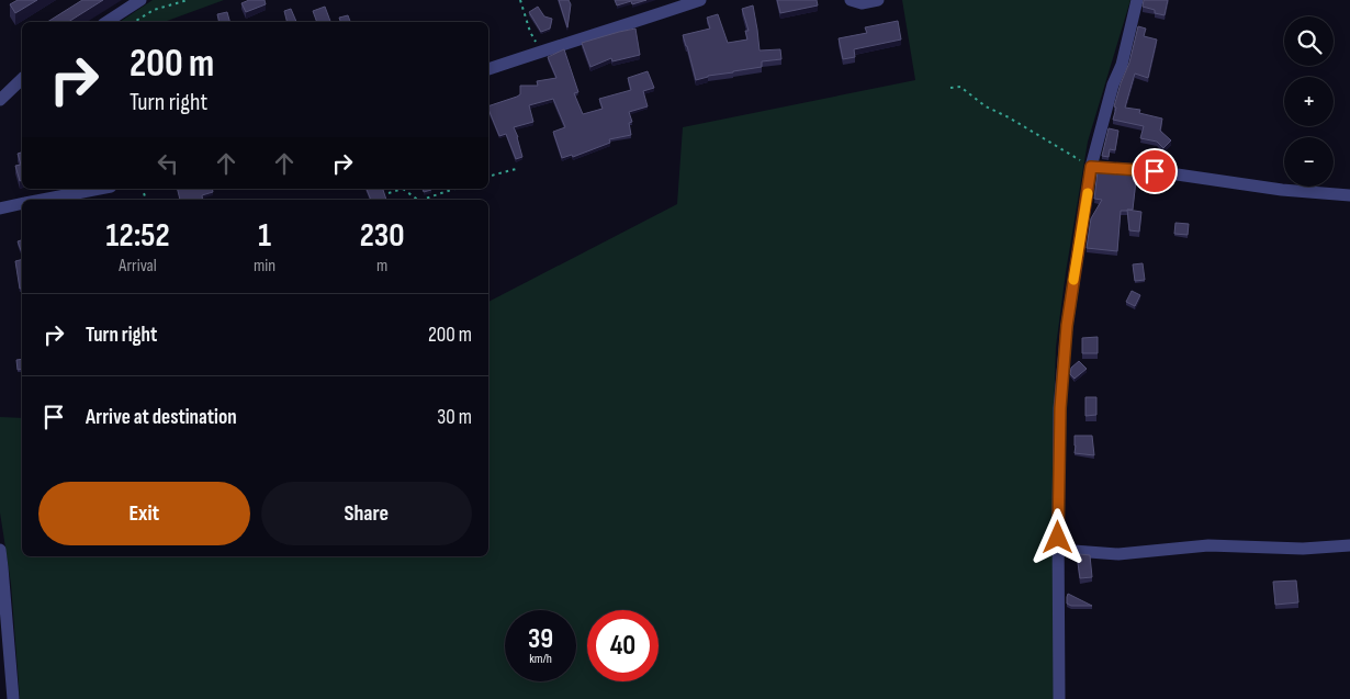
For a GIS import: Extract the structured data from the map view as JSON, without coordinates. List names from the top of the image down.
{
  "page": {
    "map_buttons": ["+", "−"],
    "turn": ["200 m", "Turn right"],
    "eta": [
      "12:52",
      "Arrival",
      "1",
      "min",
      "230",
      "m"
    ],
    "list": [
      {
        "name": "Turn right",
        "value": "200 m"
      },
      {
        "name": "Arrive at destination",
        "value": "30 m"
      }
    ],
    "buttons": ["Exit", "Share"],
    "speed": "39 km/h",
    "limit": "40"
  }
}
